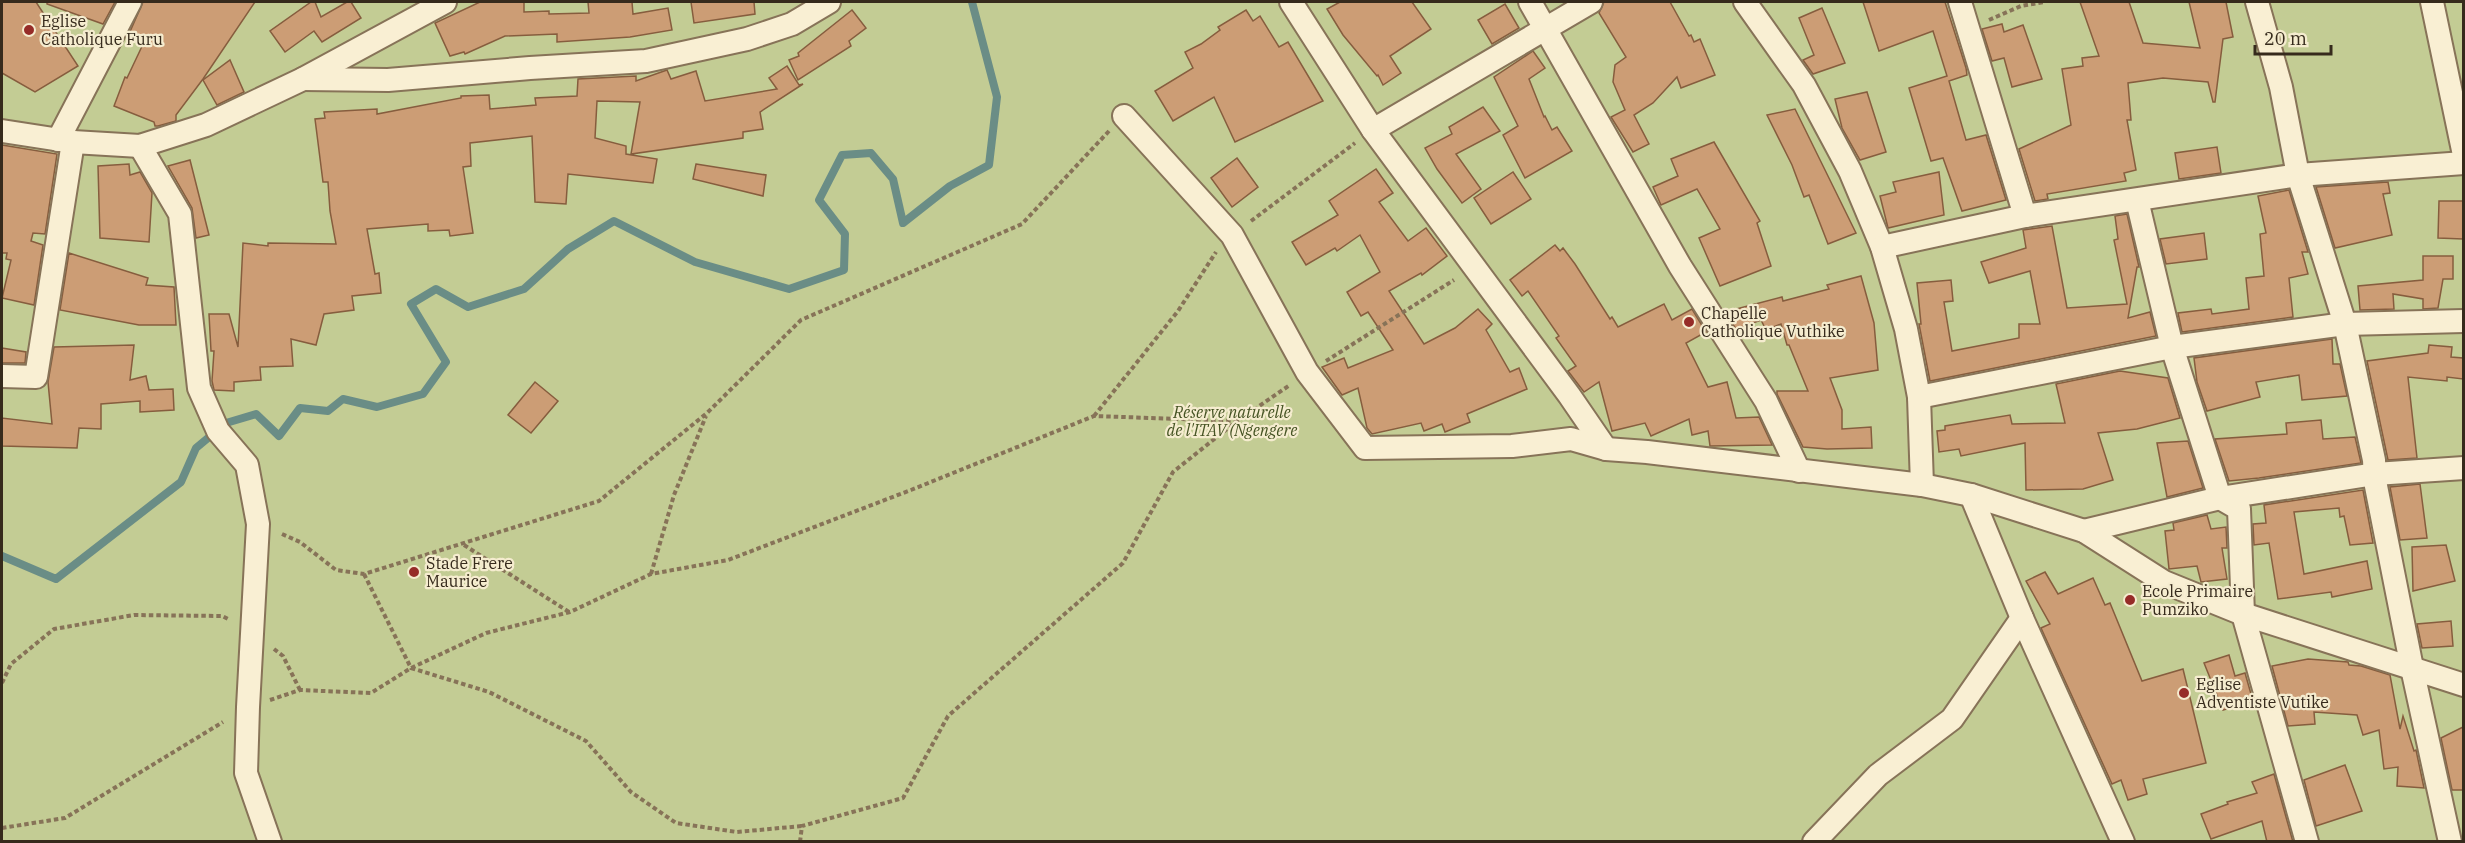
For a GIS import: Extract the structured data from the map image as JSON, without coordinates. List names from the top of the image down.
{
  "parks": ["Réserve naturelle de l'ITAV (Ngengere"],
  "places": [
    "Eglise Catholique Furu",
    "Chapelle Catholique Vuthike",
    "Stade Frere Maurice",
    "Ecole Primaire Pumziko",
    "Eglise Adventiste Vutike"
  ],
  "scale_bar": "20 m"
}
